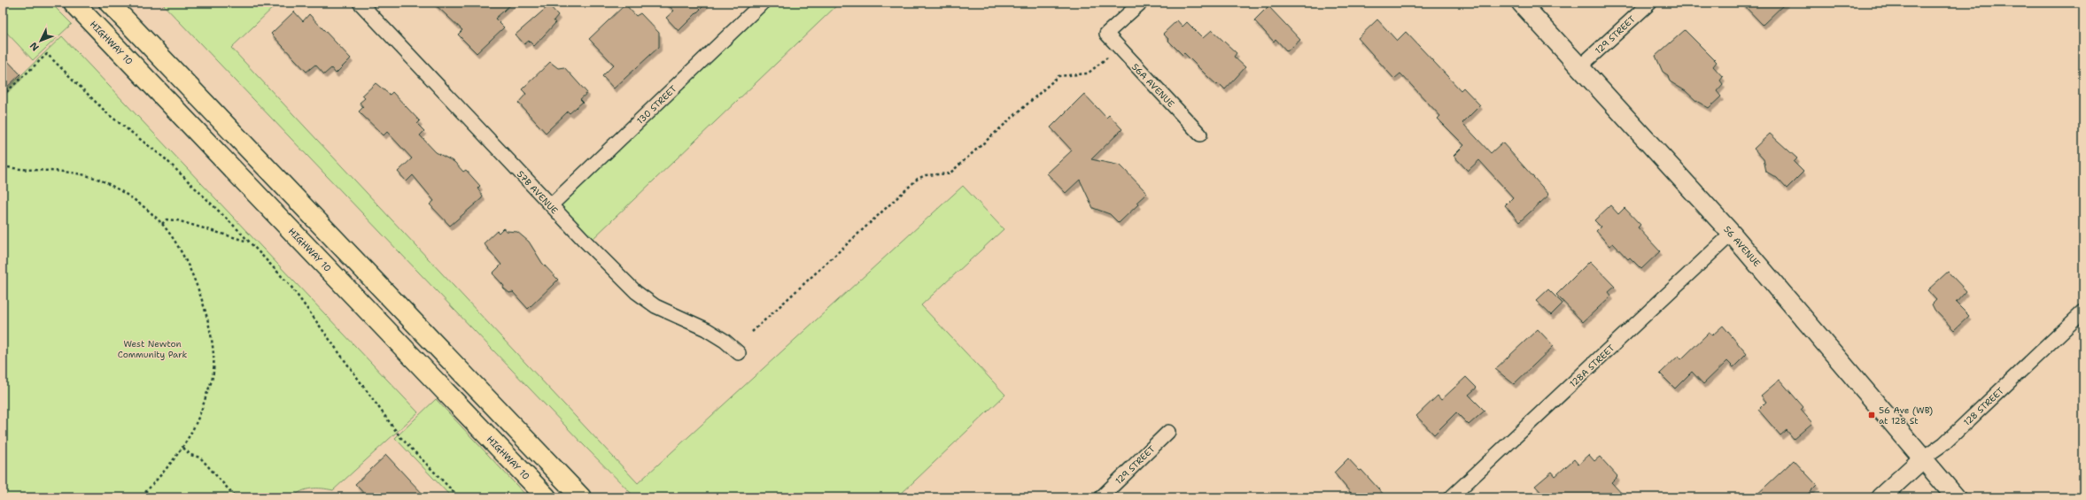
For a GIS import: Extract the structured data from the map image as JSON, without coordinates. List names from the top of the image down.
{
  "streets": {
    "highway": ["HIGHWAY 10"],
    "street": [
      "129 STREET",
      "56A AVENUE",
      "130 STREET",
      "57B AVENUE",
      "56 AVENUE",
      "128A STREET",
      "128 STREET"
    ]
  },
  "crossings": [
    ["129 STREET", "56 AVENUE"],
    ["130 STREET", "57B AVENUE"],
    ["56 AVENUE", "128A STREET"],
    ["56 AVENUE", "128 STREET"]
  ],
  "parks": ["West Newton Community Park"],
  "places": {
    "transit": ["56 Ave (WB) at 128 St"]
  },
  "north": "bottom left"
}
